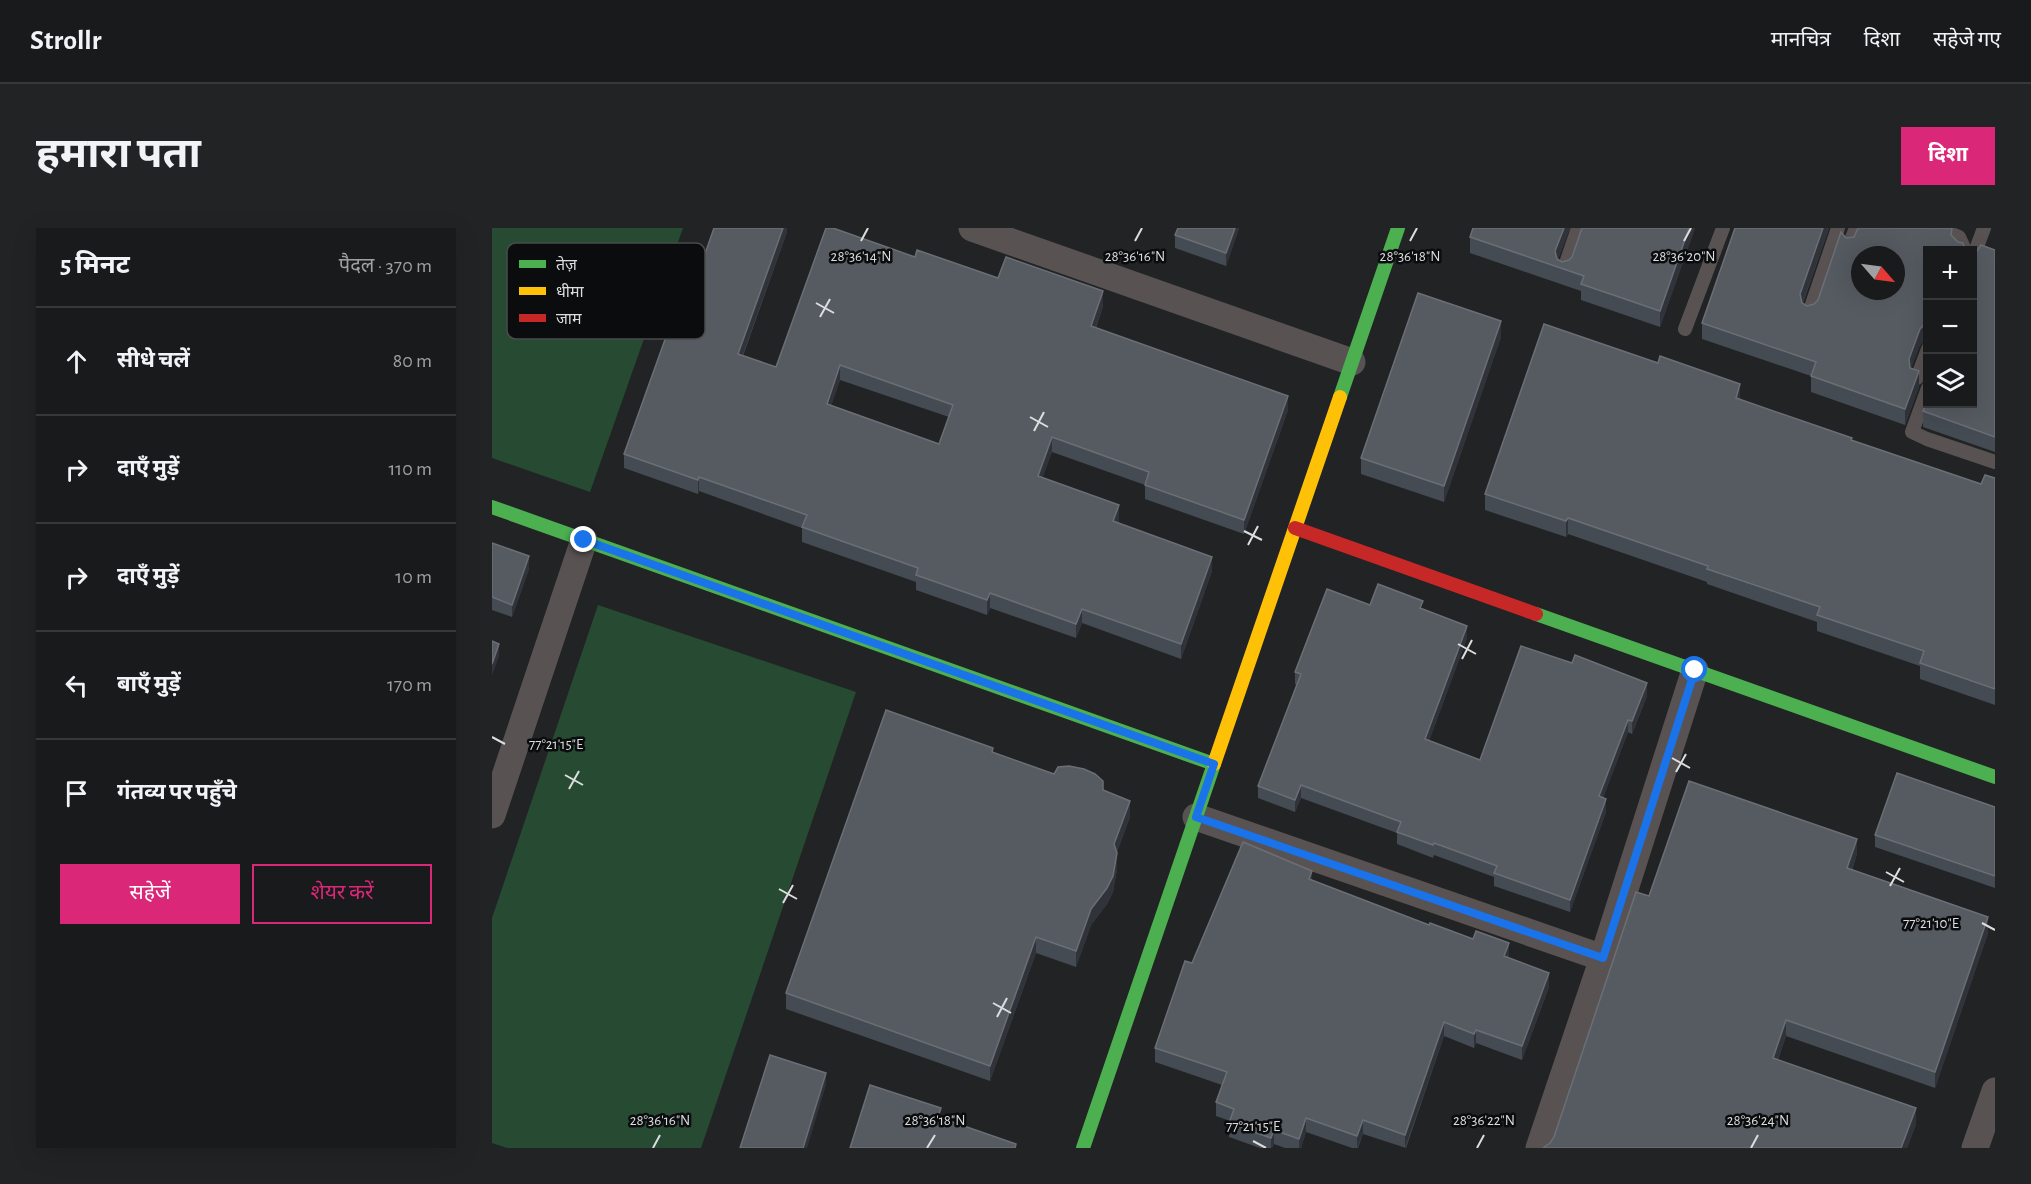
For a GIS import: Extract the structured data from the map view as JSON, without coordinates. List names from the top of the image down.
{
  "legend": ["तेज़", "धीमा", "जाम"],
  "north": "bottom right",
  "page": {
    "header": "Strollr",
    "nav": ["मानचित्र", "दिशा", "सहेजे गए"],
    "buttons": [
      "दिशा",
      ["सहेजें", "शेयर करें"]
    ],
    "title": "हमारा पता",
    "heading": ["5 मिनट", "पैदल · 370 m"],
    "map_buttons": ["+", "−"],
    "list": [
      ["सीधे चलें", "80 m"],
      ["दाएँ मुड़ें", "110 m"],
      ["दाएँ मुड़ें", "10 m"],
      ["बाएँ मुड़ें", "170 m"],
      "गंतव्य पर पहुँचे"
    ]
  },
  "coordinates": [
    "28°36'14\"N",
    "28°36'16\"N",
    "28°36'18\"N",
    "28°36'20\"N",
    "77°21'15\"E",
    "77°21'10\"E",
    "28°36'22\"N",
    "28°36'24\"N"
  ]
}
